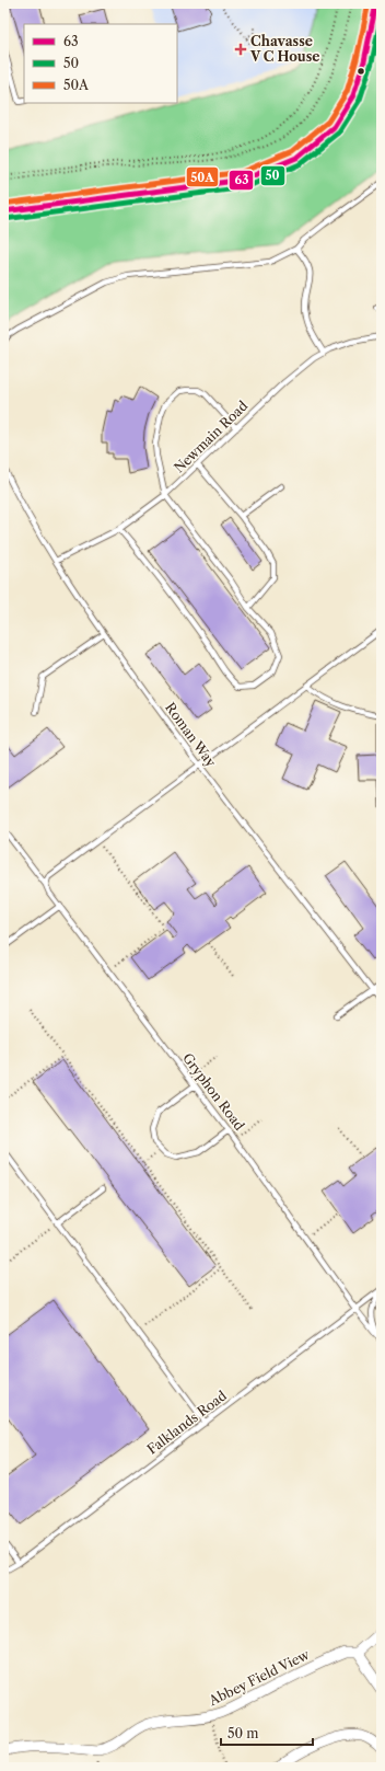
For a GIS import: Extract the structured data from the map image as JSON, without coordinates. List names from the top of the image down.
{
  "streets": {
    "street": ["Abbey Field View"],
    "lane": [
      "Newmain Road",
      "Roman Way",
      "Gryphon Road",
      "Falklands Road"
    ]
  },
  "crossings": [
    ["Newmain Road", "Roman Way"],
    ["Gryphon Road", "Falklands Road"]
  ],
  "places": {
    "health": ["Chavasse V C House"]
  },
  "lines": ["transit line 63", "transit line 50A", "transit line 50"],
  "legend": ["63", "50", "50A"],
  "scale_bar": "50 m"
}
